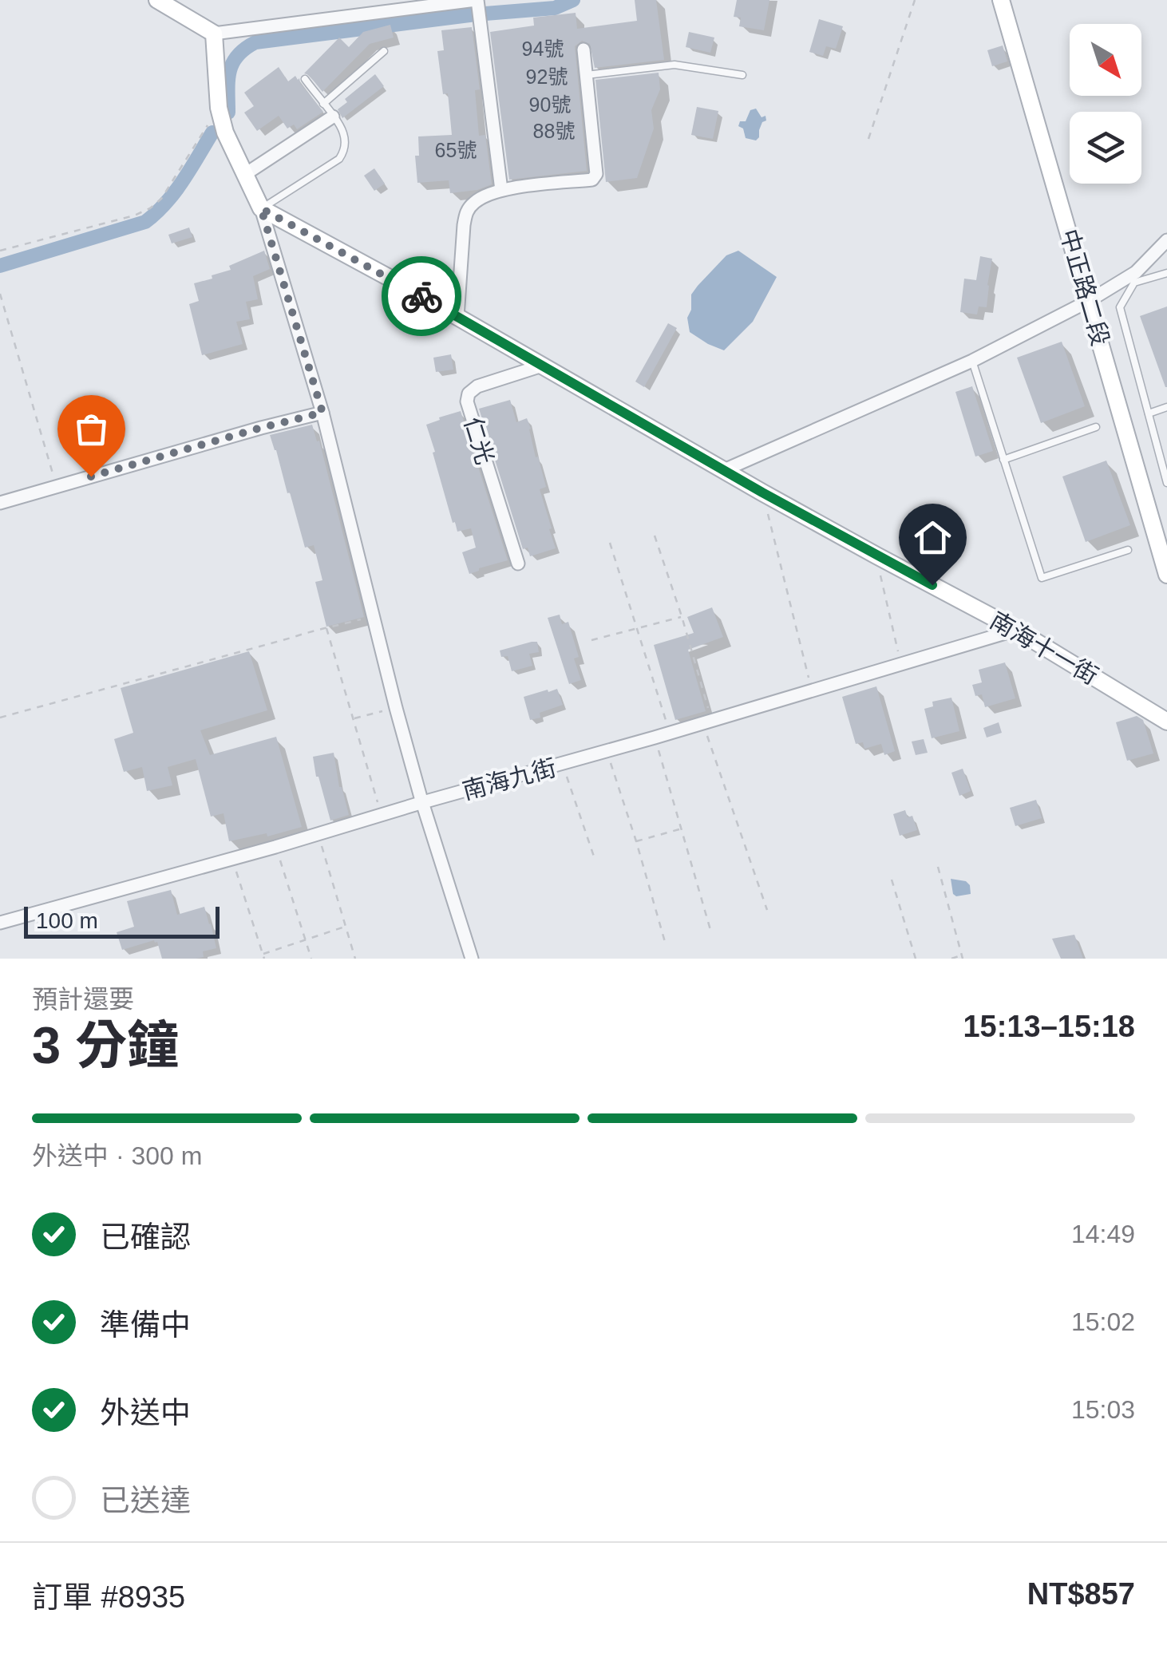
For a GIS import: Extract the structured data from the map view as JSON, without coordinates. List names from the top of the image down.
{
  "streets": {
    "street": [
      "中正路二段",
      "仁光",
      "南海十一街",
      "南海九街"
    ]
  },
  "crossings": [
    ["仁光", "南海十一街"],
    ["南海十一街", "南海九街"]
  ],
  "house_numbers": [
    "94號",
    "92號",
    "90號",
    "88號",
    "65號"
  ],
  "scale_bar": "100 m",
  "north": "bottom right",
  "page": {
    "scale": "100 m",
    "heading": ["3 分鐘", "預計還要", "15:13–15:18"],
    "panel": ["訂單 #8935", "NT$857"],
    "bar": "外送中 · 300 m",
    "list": [
      ["已確認", "14:49"],
      ["準備中", "15:02"],
      ["外送中", "15:03"],
      "已送達"
    ]
  }
}
